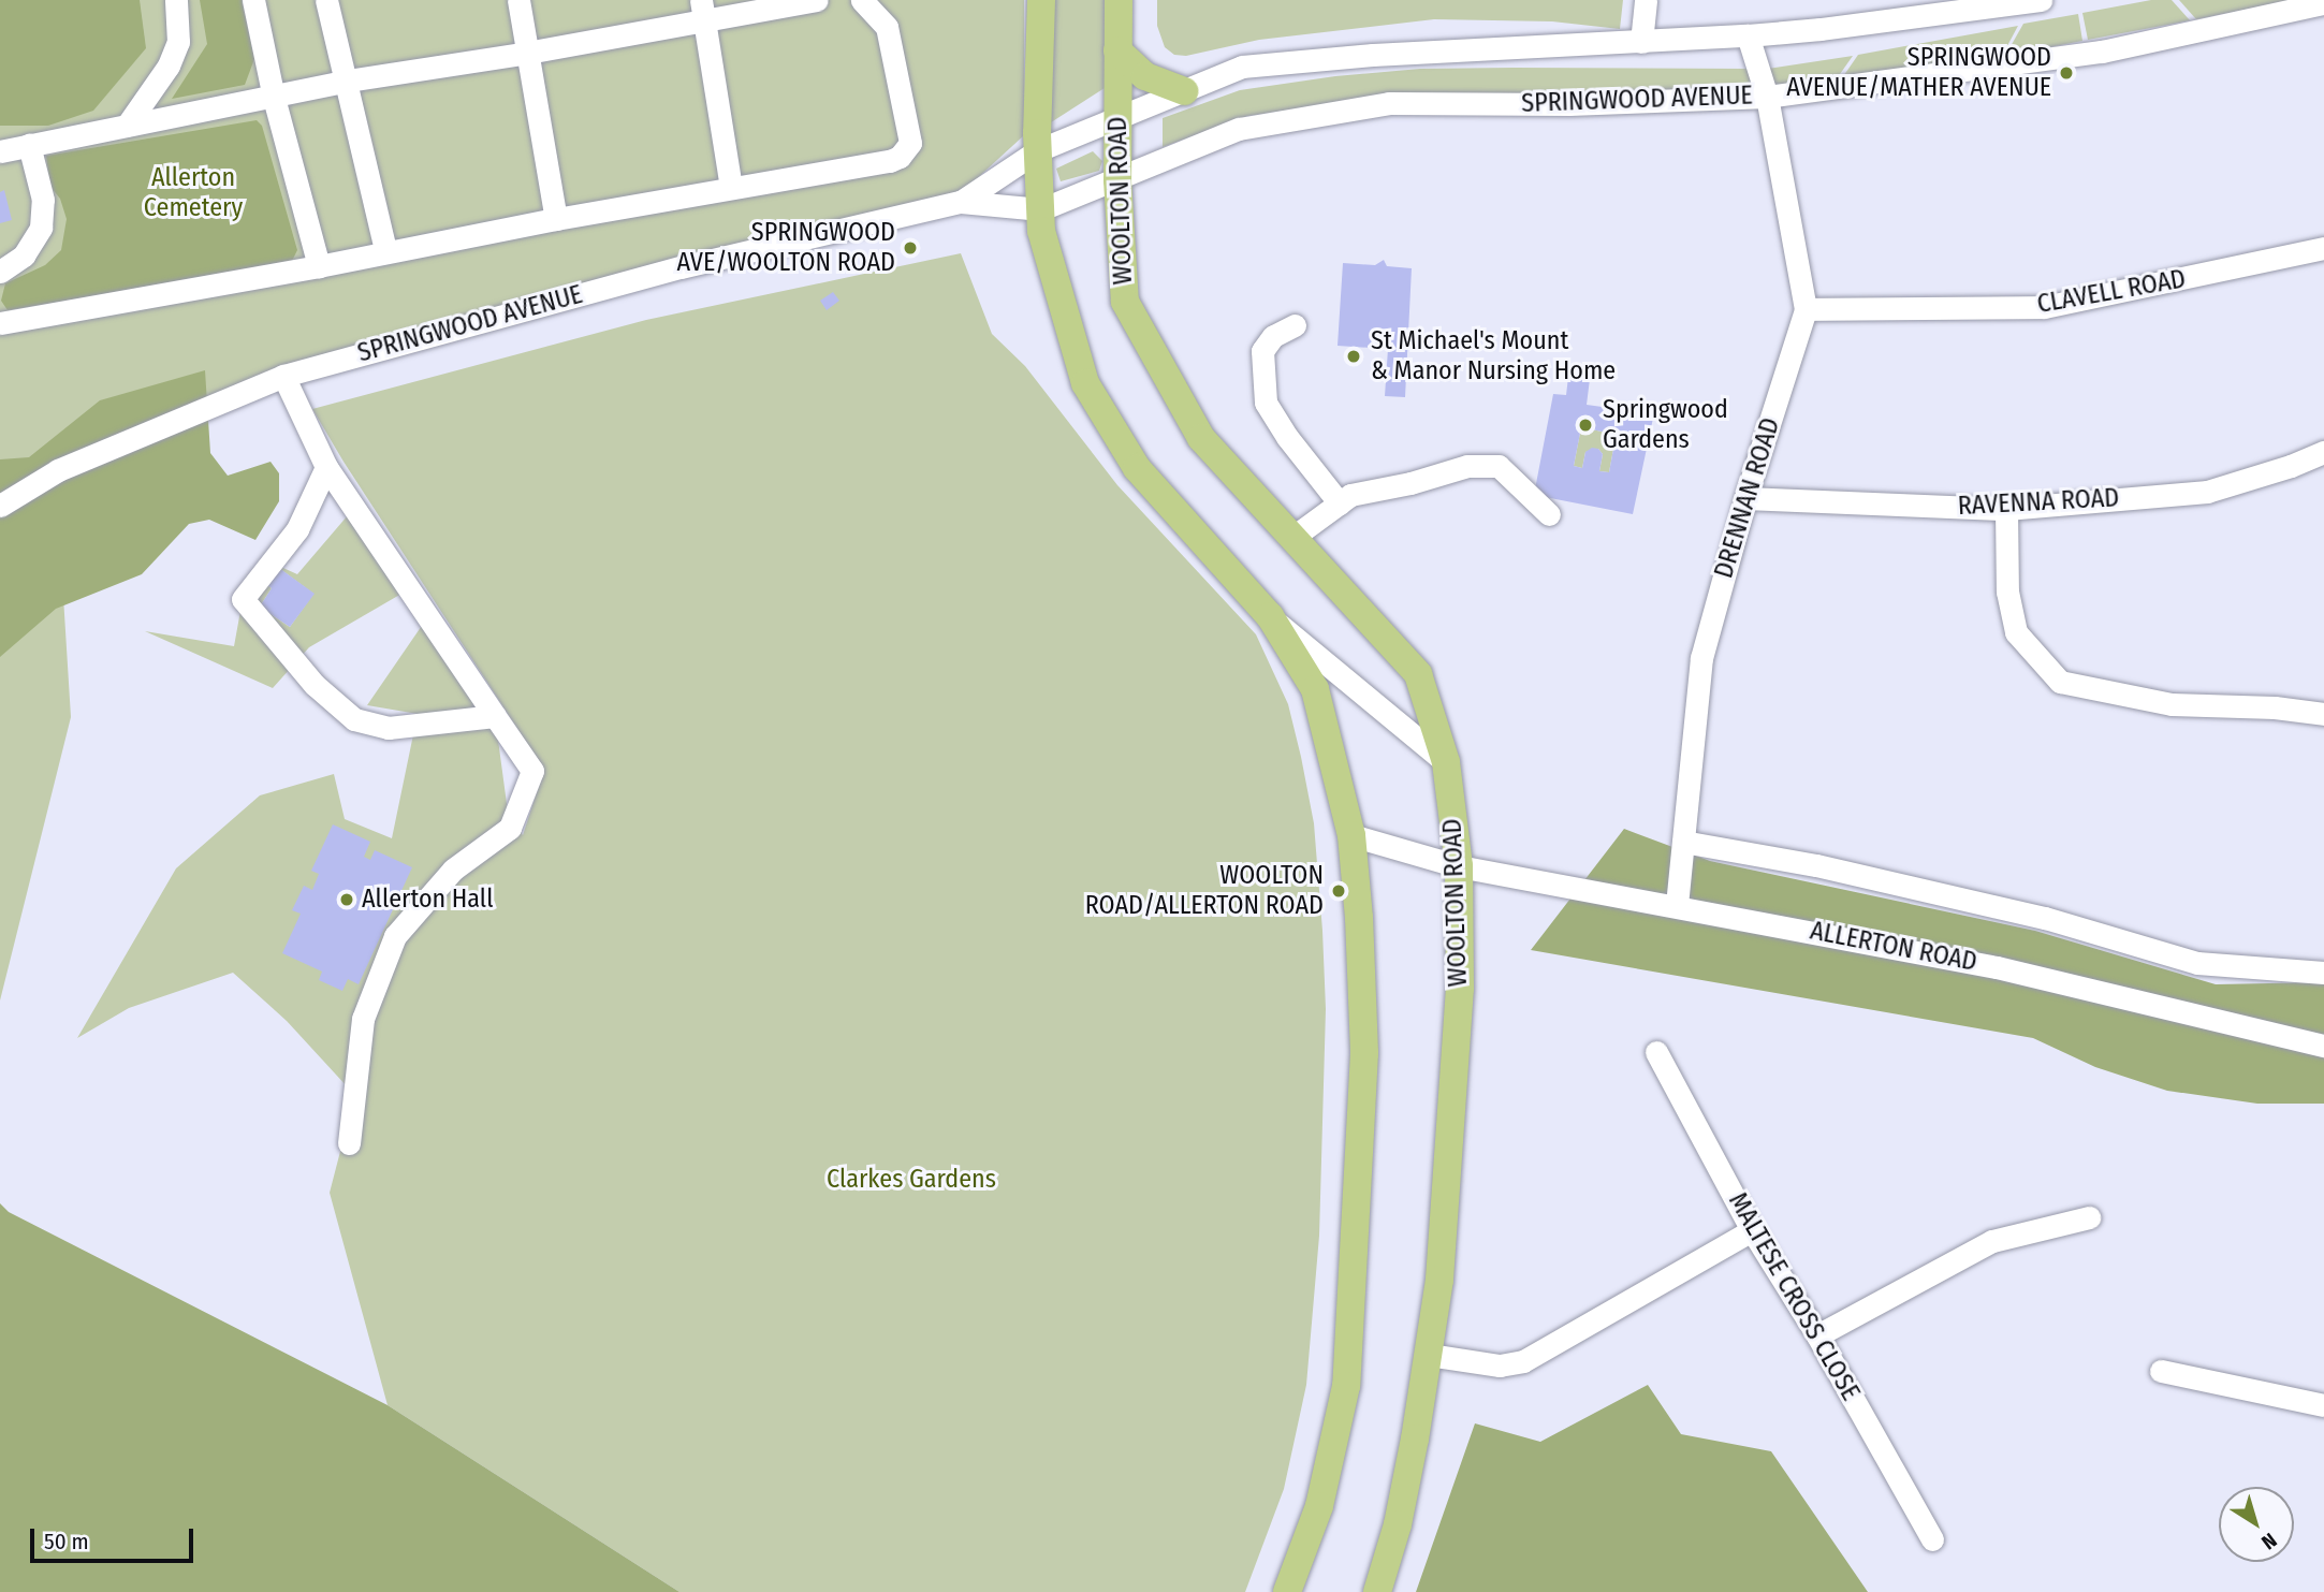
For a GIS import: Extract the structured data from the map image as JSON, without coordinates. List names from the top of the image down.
{
  "streets": {
    "main road": ["WOOLTON ROAD"],
    "street": [
      "SPRINGWOOD AVENUE",
      "CLAVELL ROAD",
      "DRENNAN ROAD",
      "RAVENNA ROAD",
      "ALLERTON ROAD",
      "MALTESE CROSS CLOSE"
    ]
  },
  "crossings": [
    ["SPRINGWOOD AVENUE", "WOOLTON ROAD"],
    ["SPRINGWOOD AVENUE", "DRENNAN ROAD"],
    ["WOOLTON ROAD", "ALLERTON ROAD"],
    ["CLAVELL ROAD", "DRENNAN ROAD"],
    ["DRENNAN ROAD", "RAVENNA ROAD"],
    ["DRENNAN ROAD", "ALLERTON ROAD"]
  ],
  "parks": ["Allerton Cemetery", "Clarkes Gardens"],
  "places": [
    "SPRINGWOOD AVENUE/MATHER AVENUE",
    "SPRINGWOOD AVE/WOOLTON ROAD",
    "St Michael's Mount & Manor Nursing Home",
    "Springwood Gardens",
    "WOOLTON ROAD/ALLERTON ROAD",
    "Allerton Hall"
  ],
  "scale_bar": "50 m",
  "north": "bottom right"
}
